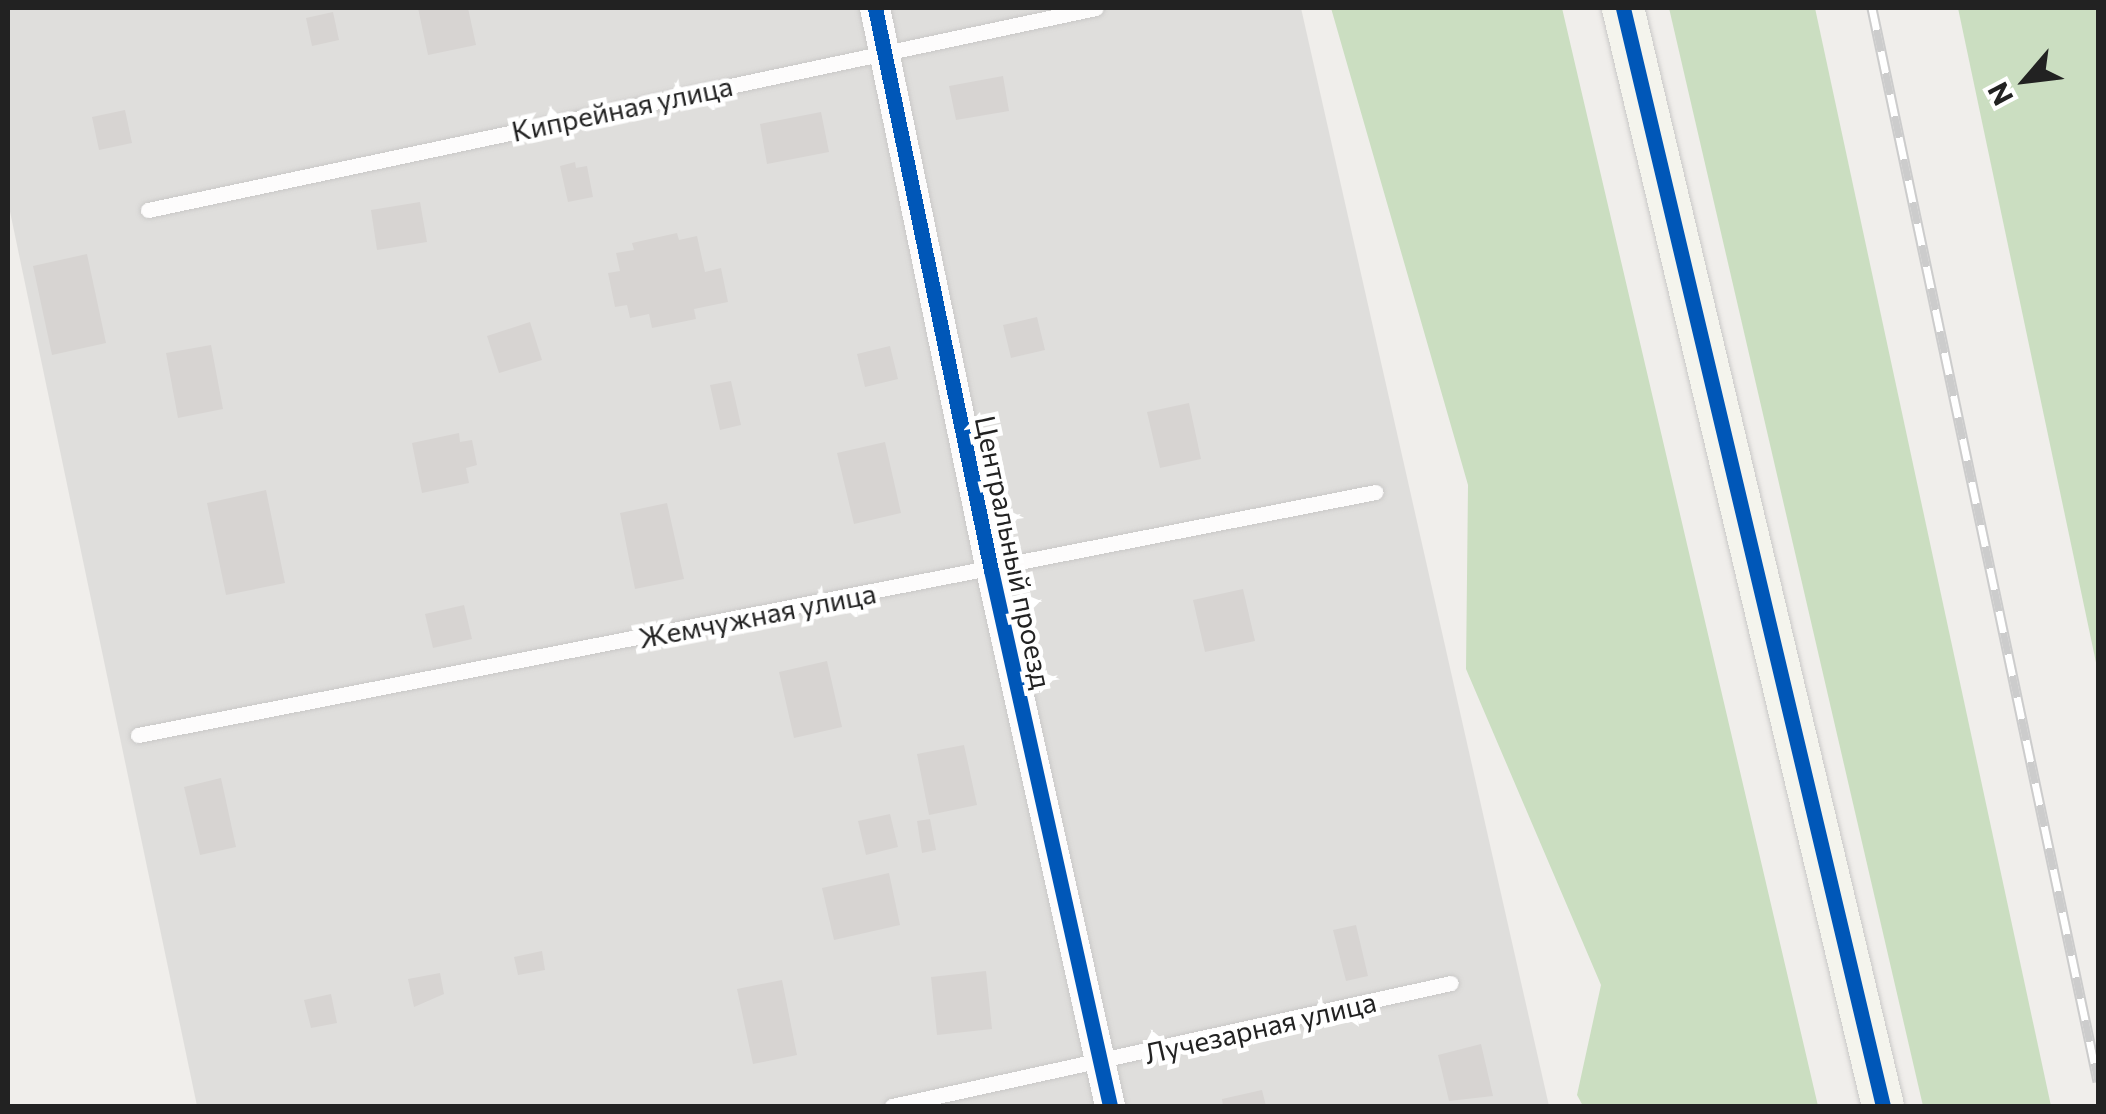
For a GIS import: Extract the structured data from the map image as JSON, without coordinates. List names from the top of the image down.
{
  "streets": {
    "street": ["Центральный проезд"],
    "lane": ["Кипрейная улица", "Жемчужная улица", "Лучезарная улица"]
  },
  "crossings": [
    ["Кипрейная улица", "Центральный проезд"],
    ["Центральный проезд", "Жемчужная улица"],
    ["Центральный проезд", "Лучезарная улица"]
  ],
  "north": "bottom left"
}
